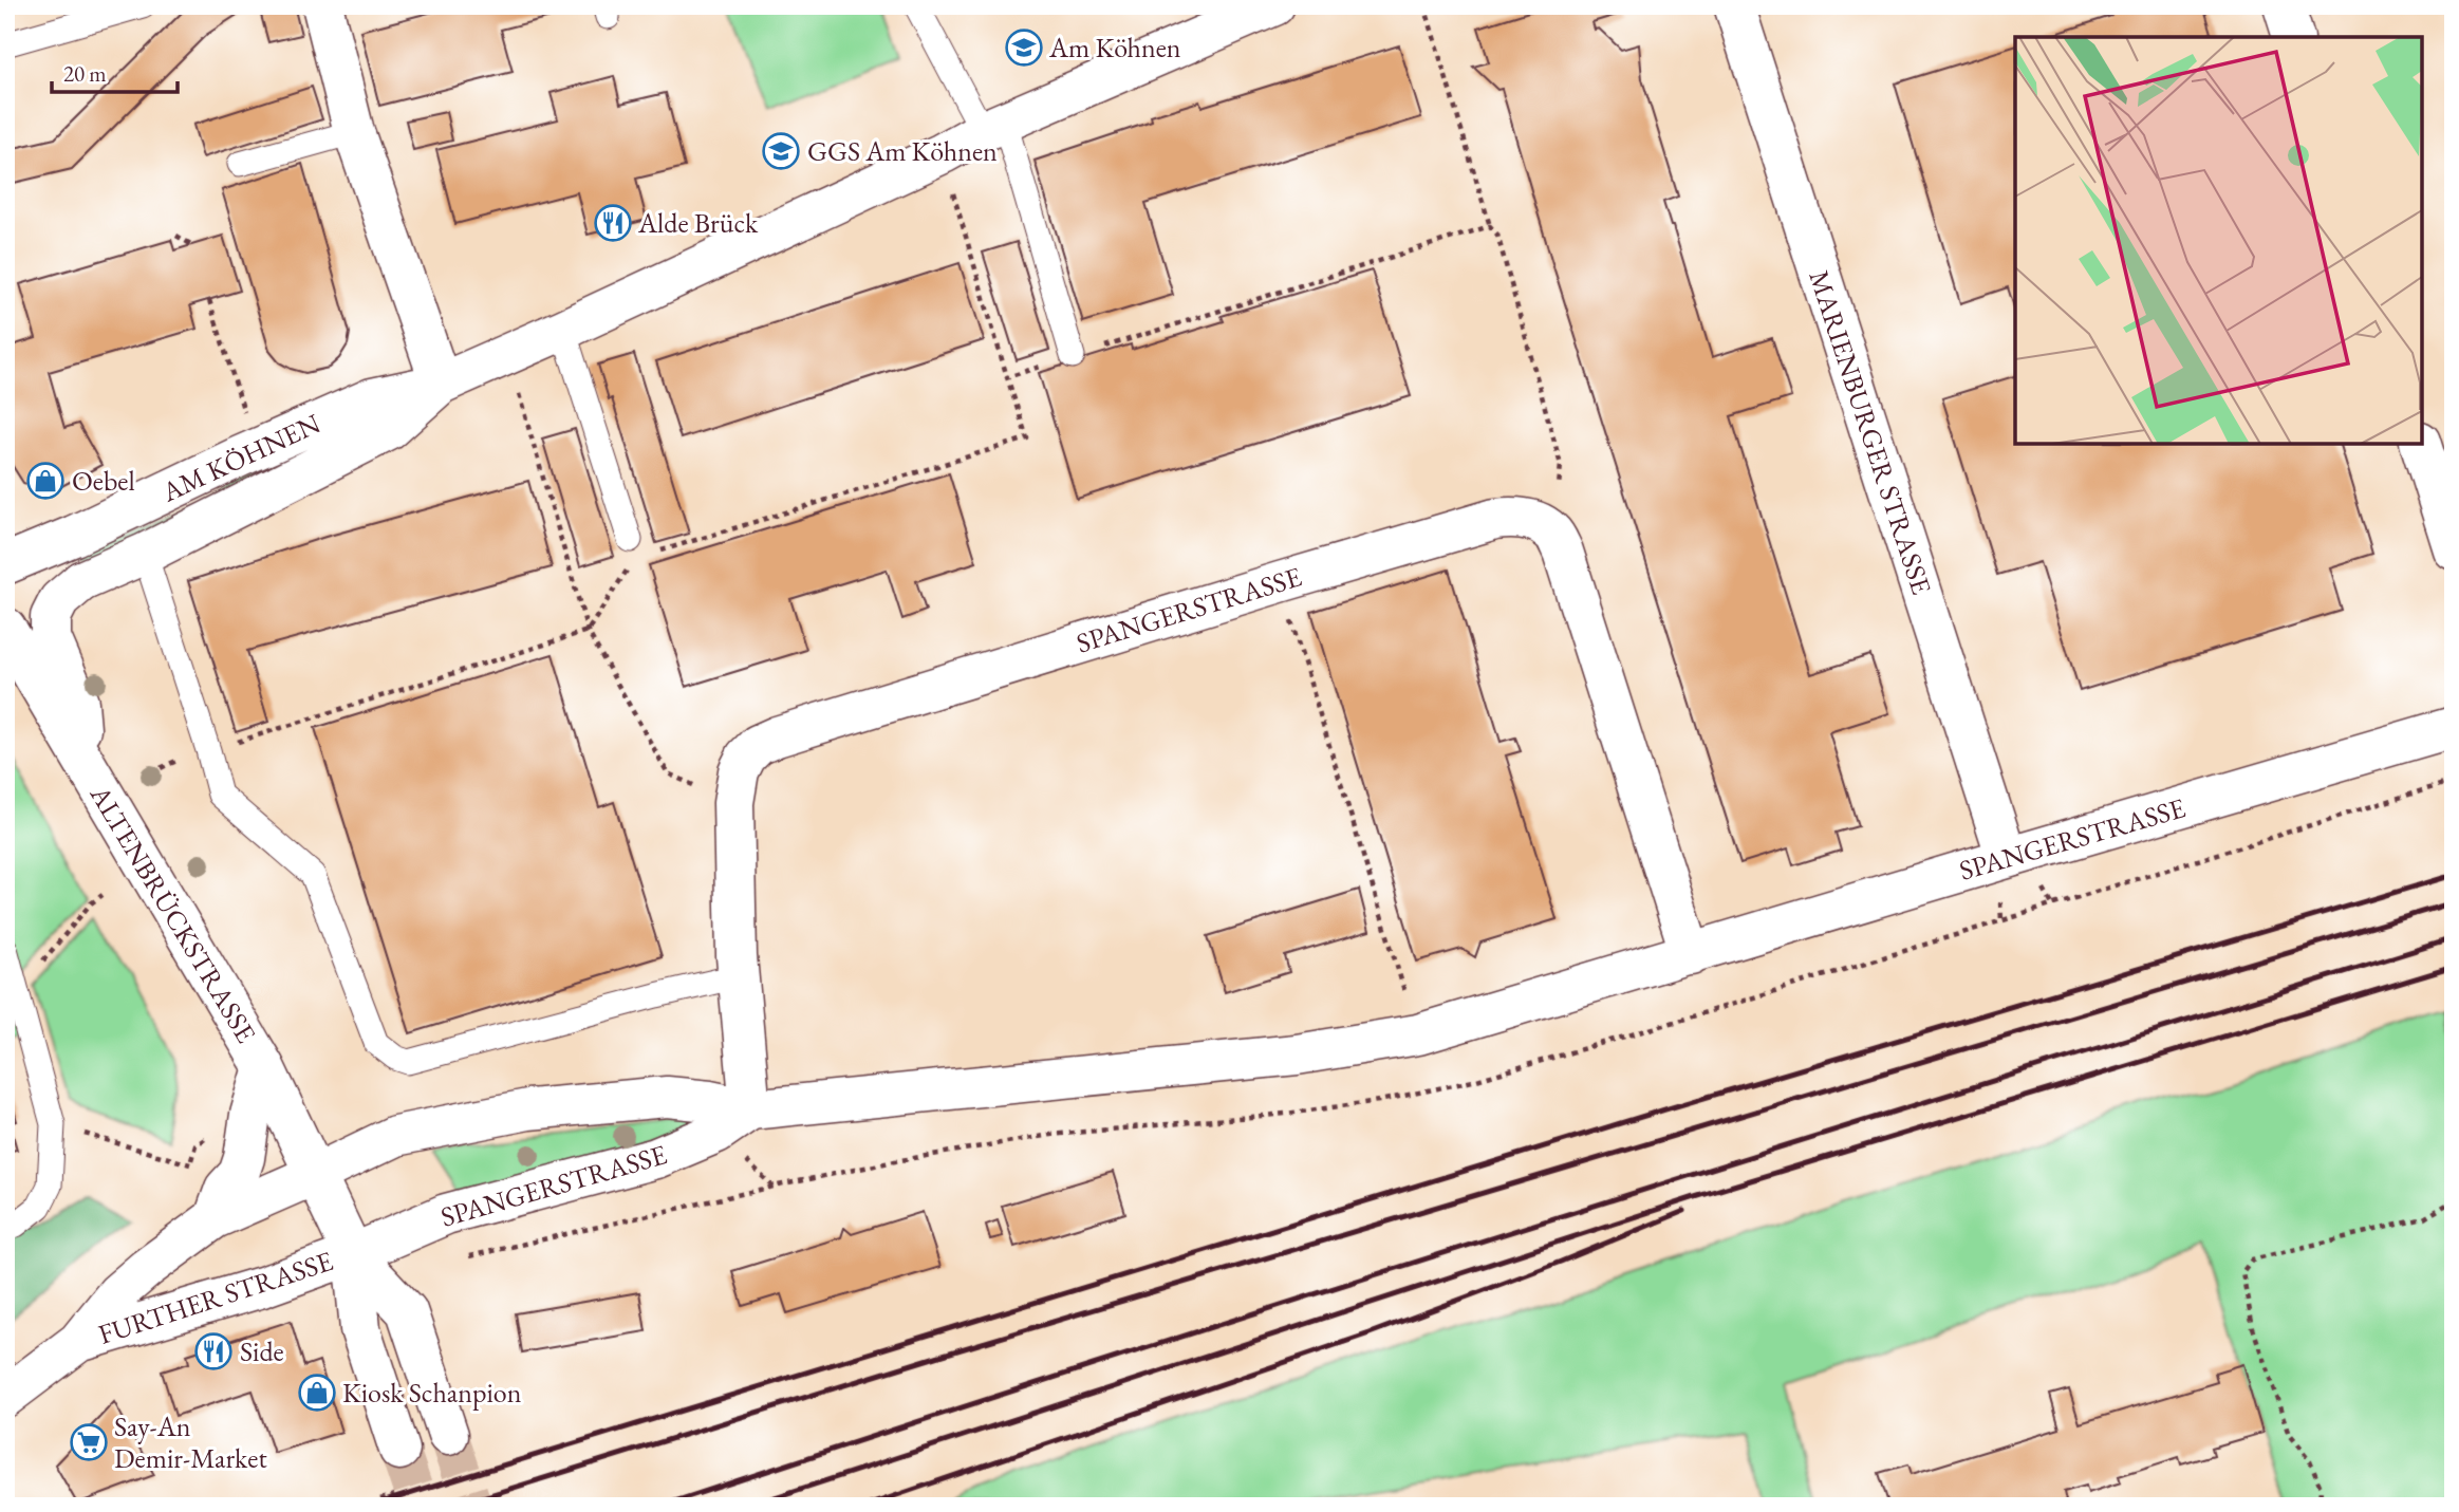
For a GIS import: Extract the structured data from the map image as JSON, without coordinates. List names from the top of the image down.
{
  "streets": {
    "street": [
      "MARIENBURGER STRASSE",
      "AM KÖHNEN",
      "SPANGERSTRASSE",
      "ALTENBRÜCKSTRASSE",
      "FURTHER STRASSE"
    ]
  },
  "crossings": [
    ["MARIENBURGER STRASSE", "SPANGERSTRASSE"],
    ["AM KÖHNEN", "ALTENBRÜCKSTRASSE"],
    ["SPANGERSTRASSE", "ALTENBRÜCKSTRASSE"],
    ["SPANGERSTRASSE", "FURTHER STRASSE"],
    ["ALTENBRÜCKSTRASSE", "FURTHER STRASSE"]
  ],
  "places": {
    "school or university": ["Am Köhnen", "GGS Am Köhnen"],
    "restaurant": ["Alde Brück", "Side"],
    "shop": ["Oebel", "Kiosk Schanpion"],
    "supermarket": ["Say-An Demir-Market"]
  },
  "scale_bar": "20 m"
}
